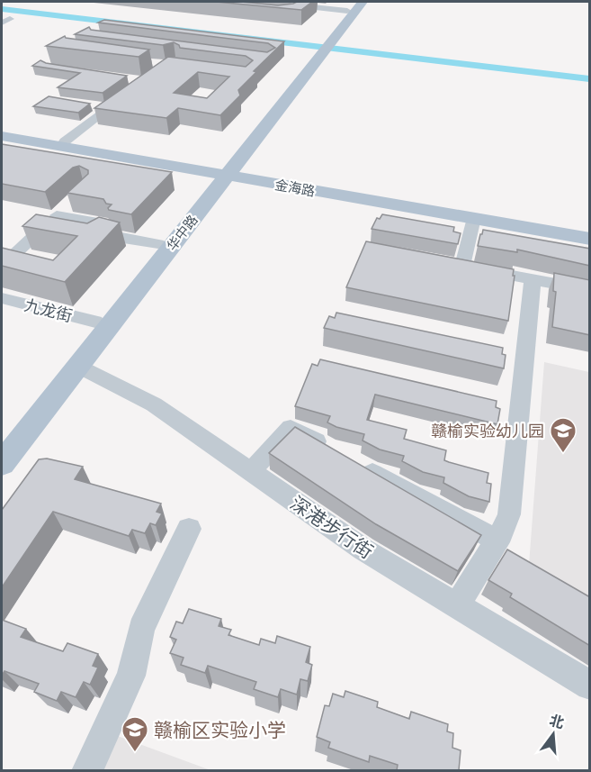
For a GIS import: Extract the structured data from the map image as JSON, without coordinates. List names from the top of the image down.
{
  "streets": {
    "main road": ["金海路", "华中路"],
    "street": ["九龙街", "深港步行街"]
  },
  "crossings": [
    ["金海路", "华中路"],
    ["华中路", "九龙街"],
    ["华中路", "深港步行街"]
  ],
  "places": {
    "school or university": ["赣榆实验幼儿园", "赣榆区实验小学"]
  },
  "north": "top"
}
